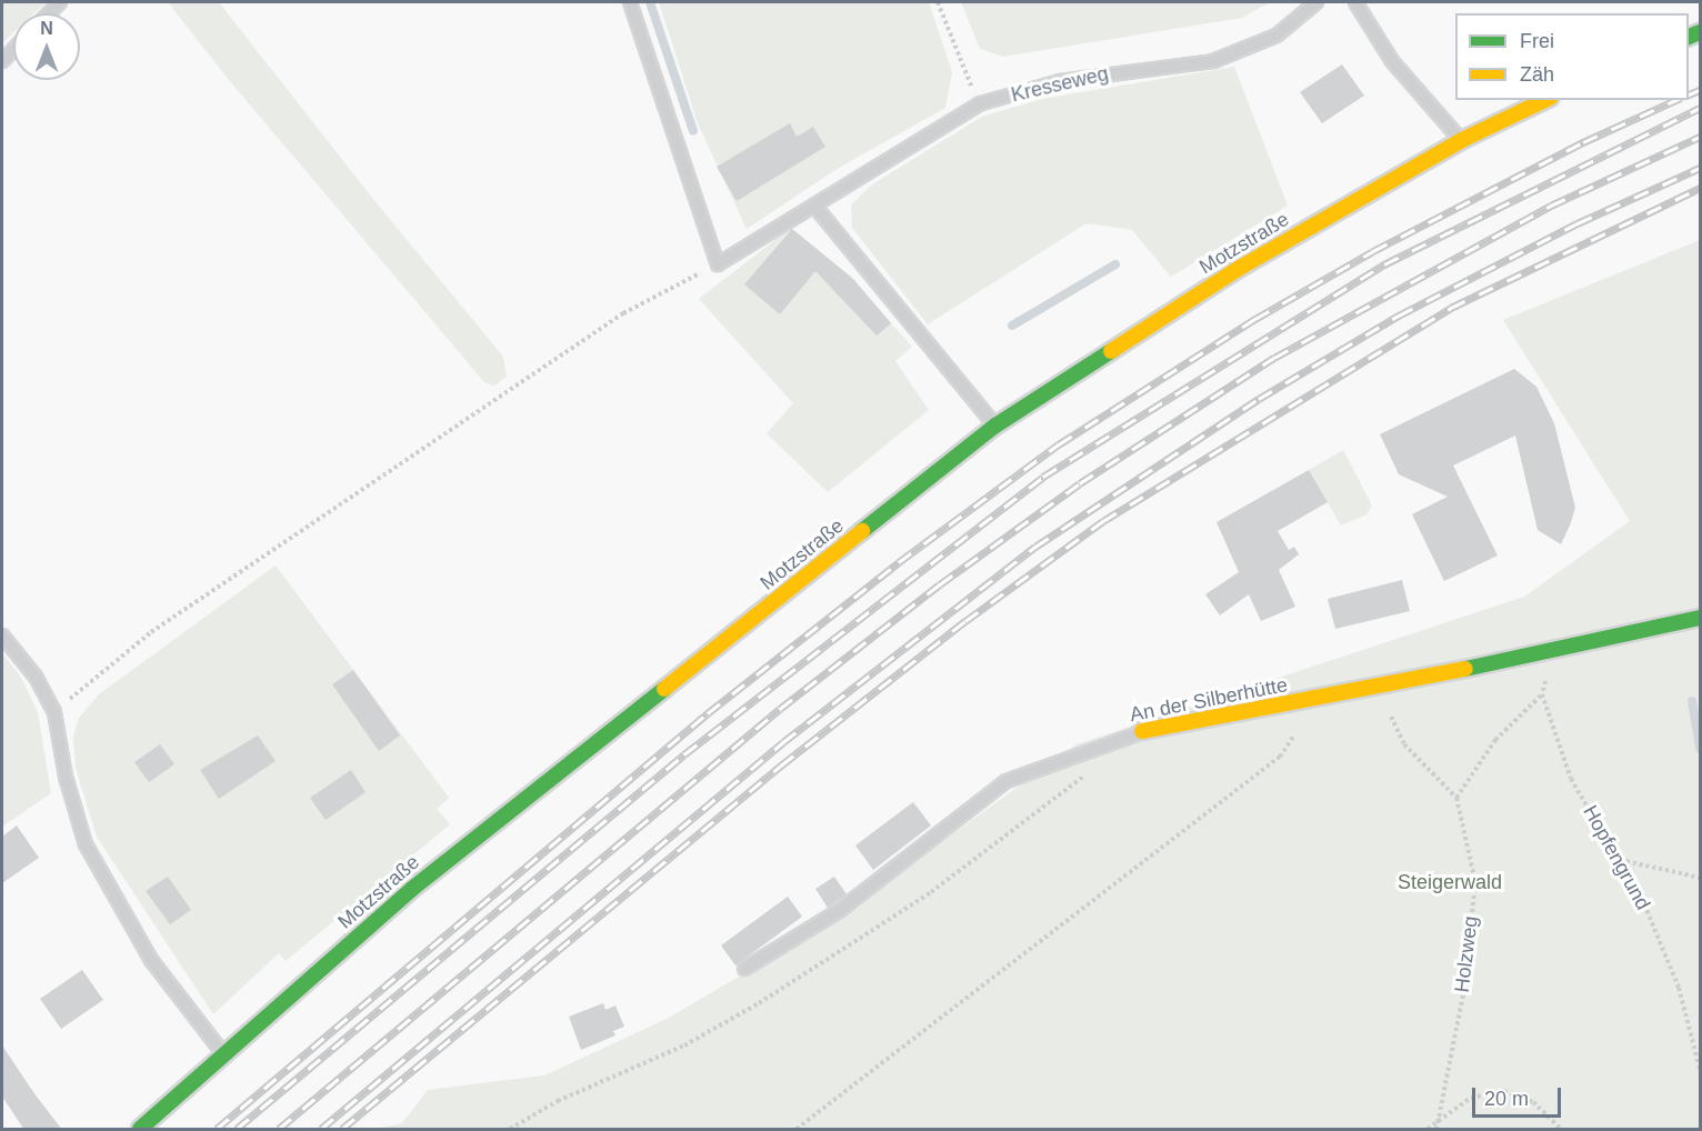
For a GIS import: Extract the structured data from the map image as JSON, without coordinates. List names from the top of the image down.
{
  "streets": {
    "street": ["Motzstraße", "An der Silberhütte"],
    "lane": ["Kresseweg"],
    "path": ["Hopfengrund", "Holzweg"]
  },
  "parks": ["Steigerwald"],
  "legend": ["Frei", "Zäh"],
  "scale_bar": "20 m",
  "north": "top"
}
